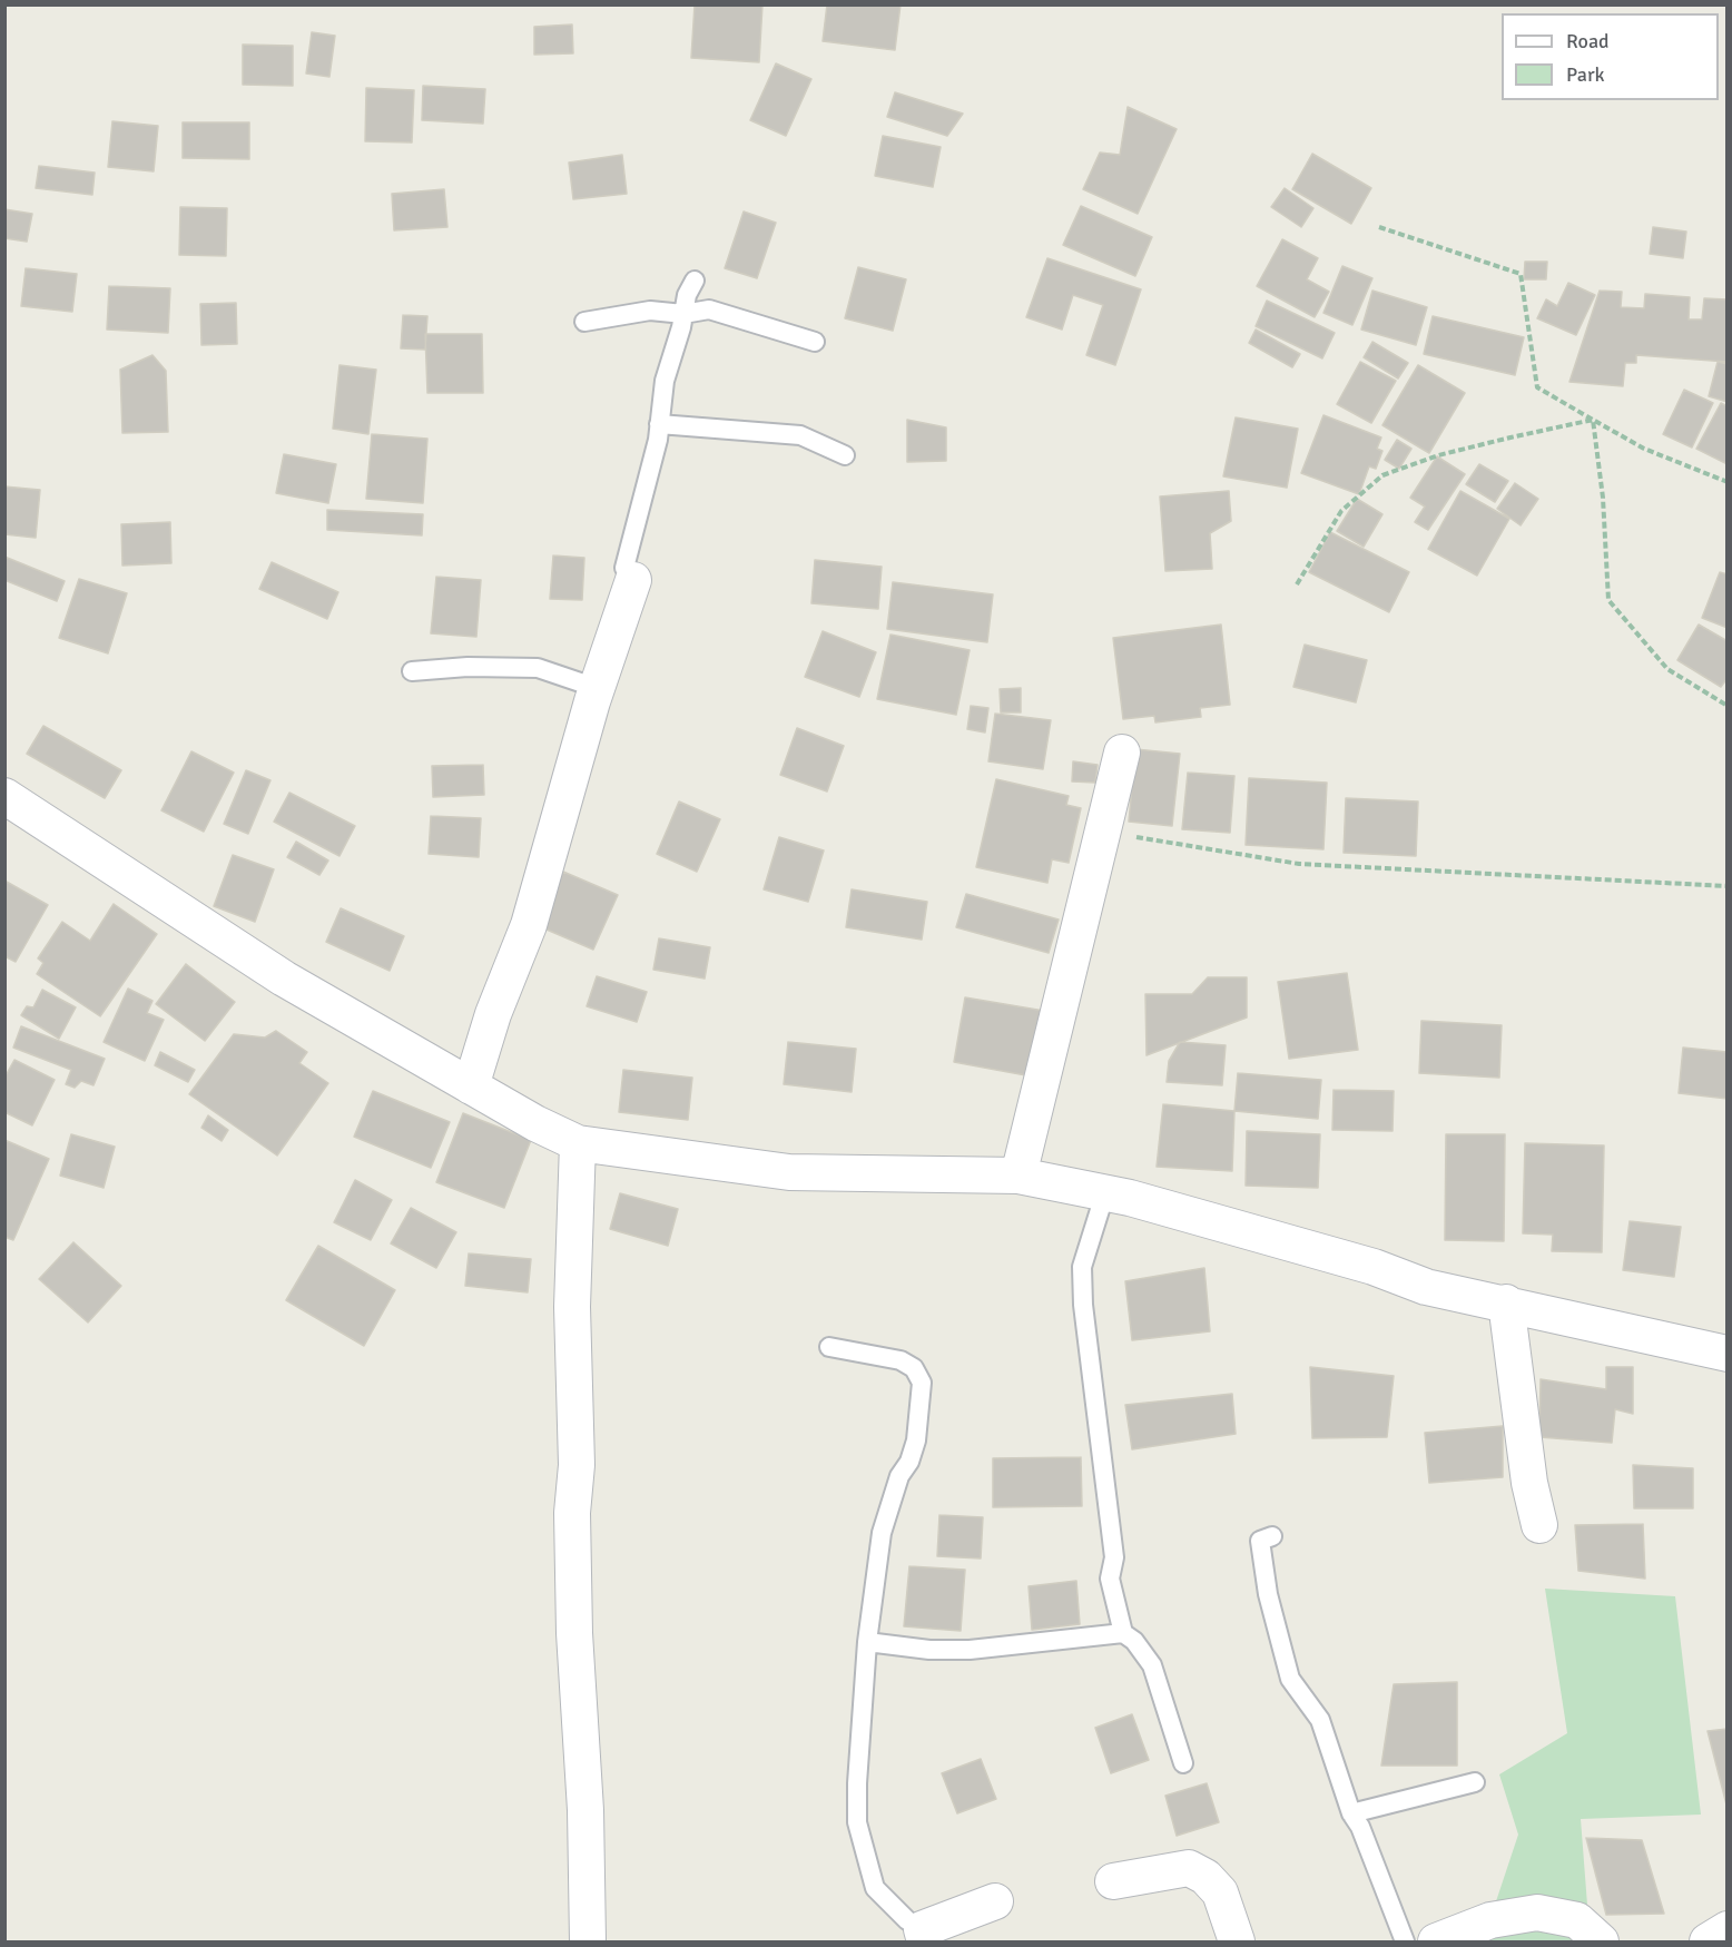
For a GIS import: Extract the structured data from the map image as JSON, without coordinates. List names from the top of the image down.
{
  "legend": ["Road", "Park"]
}
